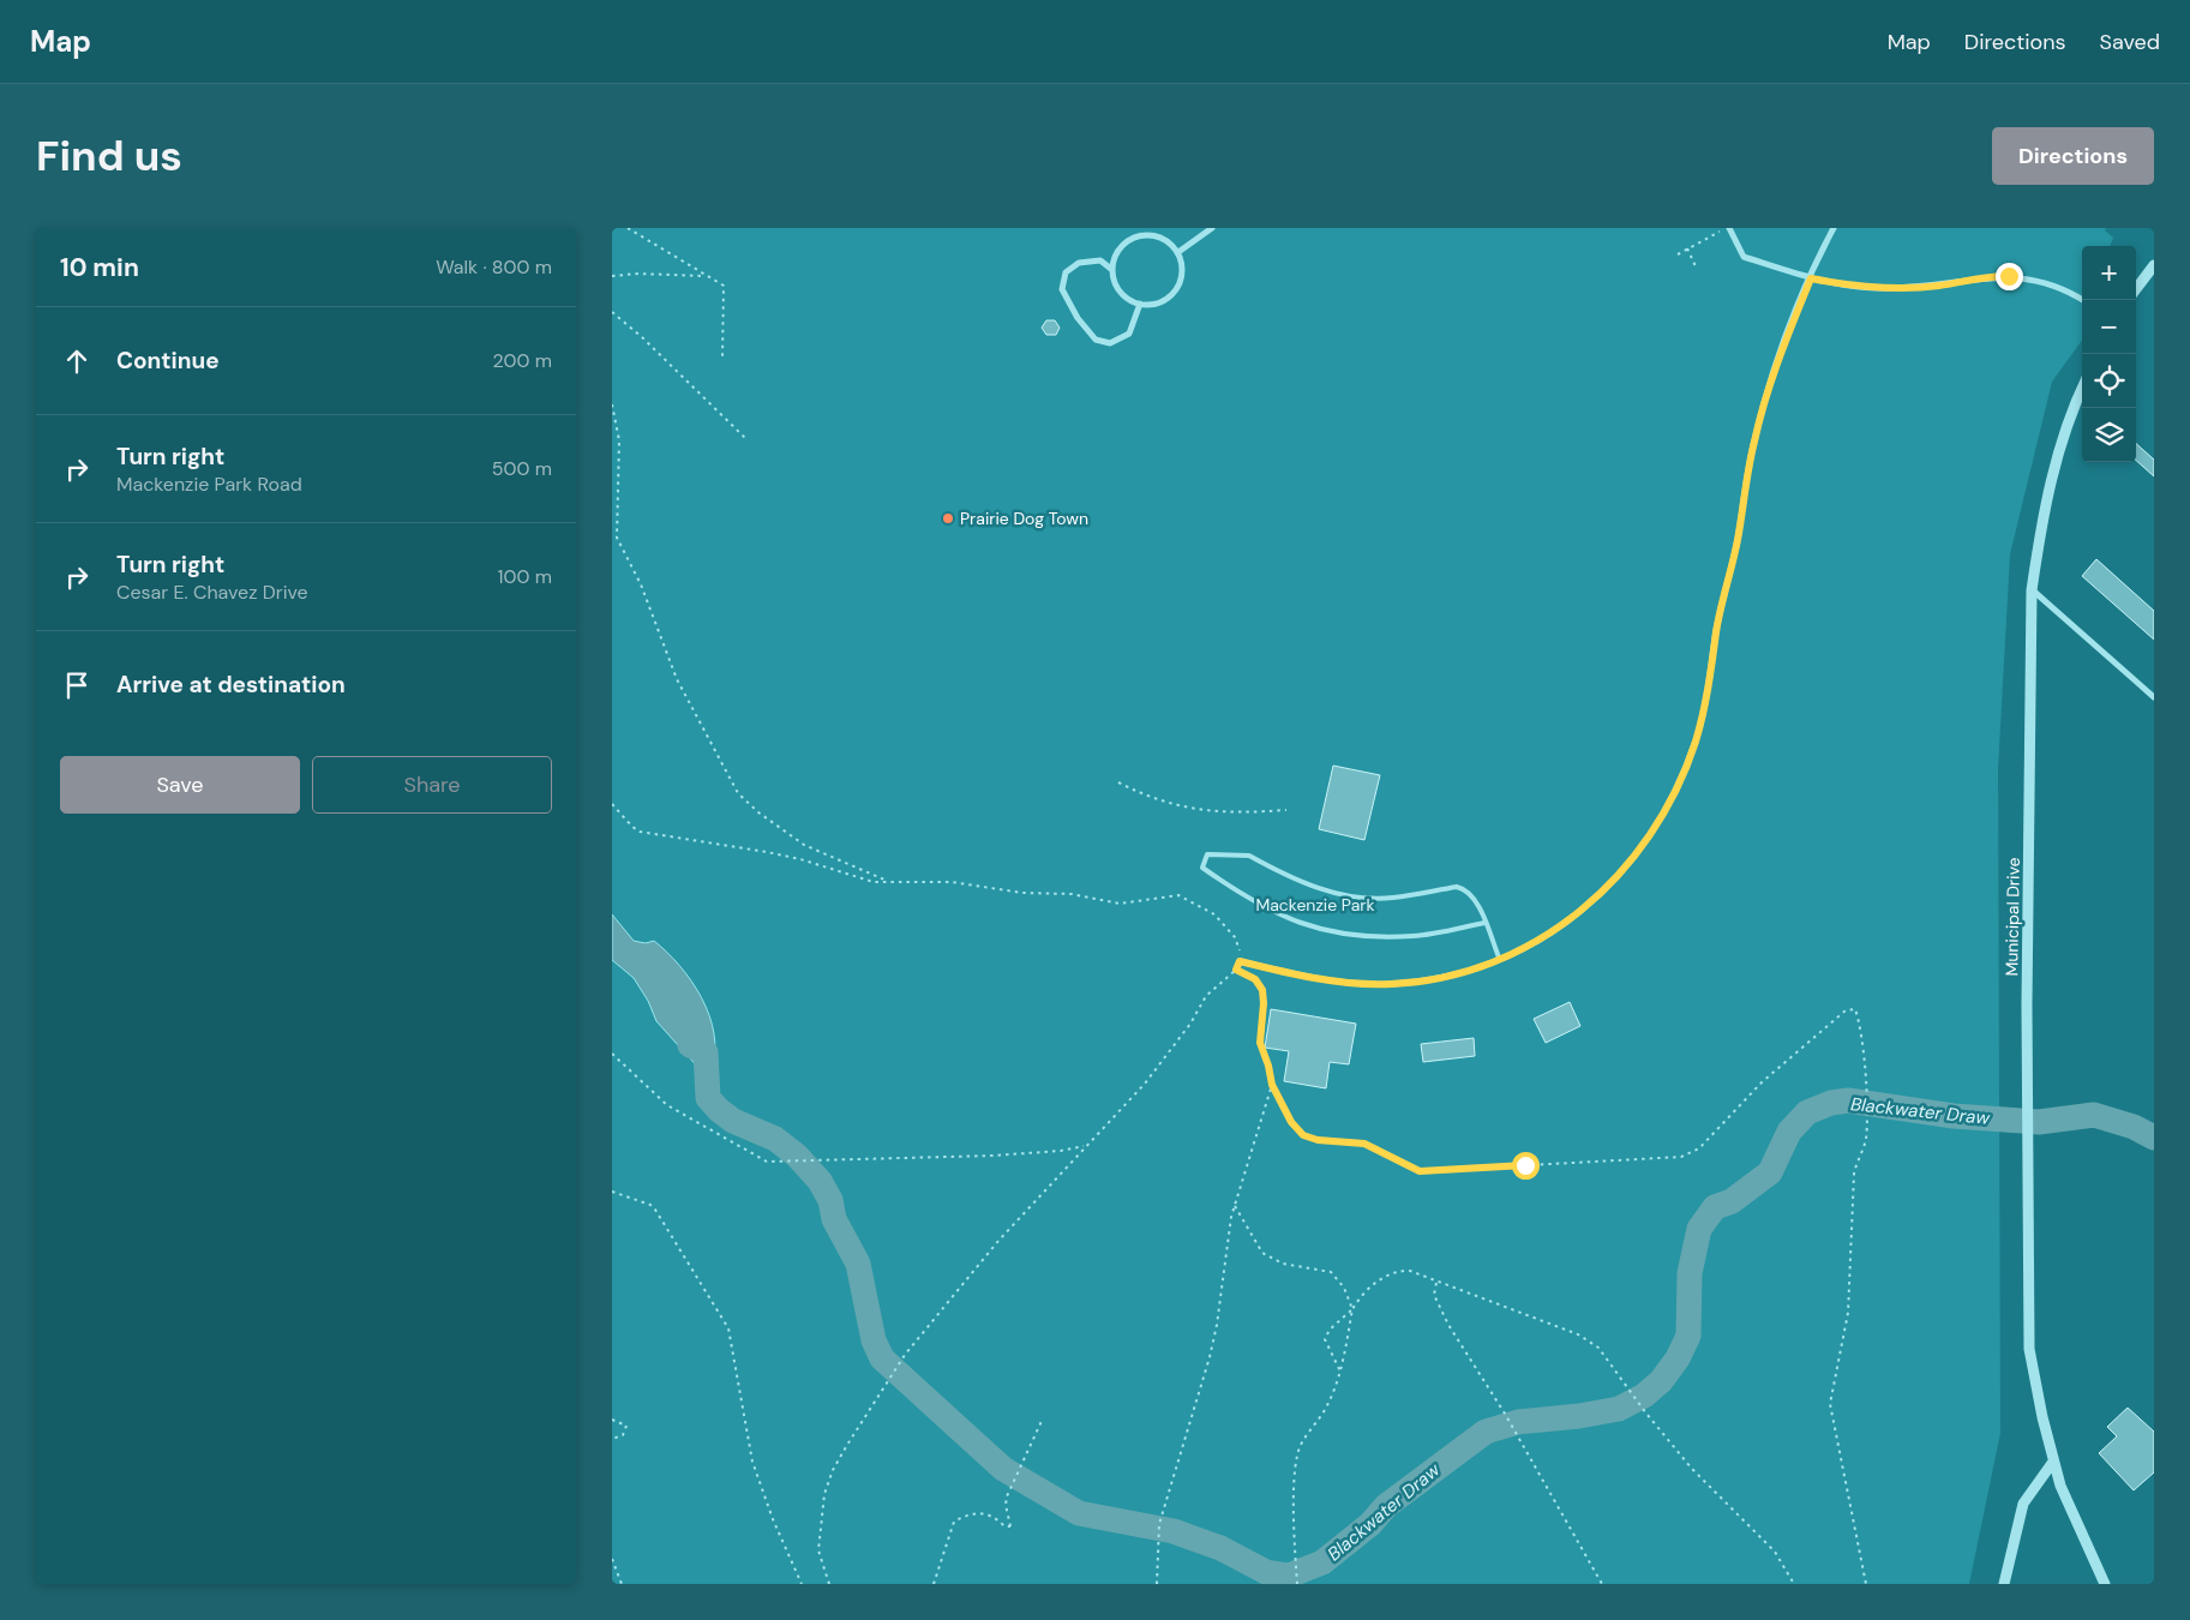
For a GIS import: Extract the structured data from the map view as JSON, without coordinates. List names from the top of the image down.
{
  "streets": {
    "street": ["Municipal Drive"]
  },
  "water": ["Blackwater Draw"],
  "parks": ["Mackenzie Park"],
  "places": ["Prairie Dog Town"],
  "page": {
    "header": "Map",
    "nav": ["Map", "Directions", "Saved"],
    "buttons": [
      "Directions",
      ["Save", "Share"]
    ],
    "title": "Find us",
    "heading": ["10 min", "Walk · 800 m"],
    "map_buttons": ["+", "−"],
    "list": [
      ["Continue", "200 m"],
      ["Turn right", "Mackenzie Park Road", "500 m"],
      ["Turn right", "Cesar E. Chavez Drive", "100 m"],
      "Arrive at destination"
    ]
  }
}
